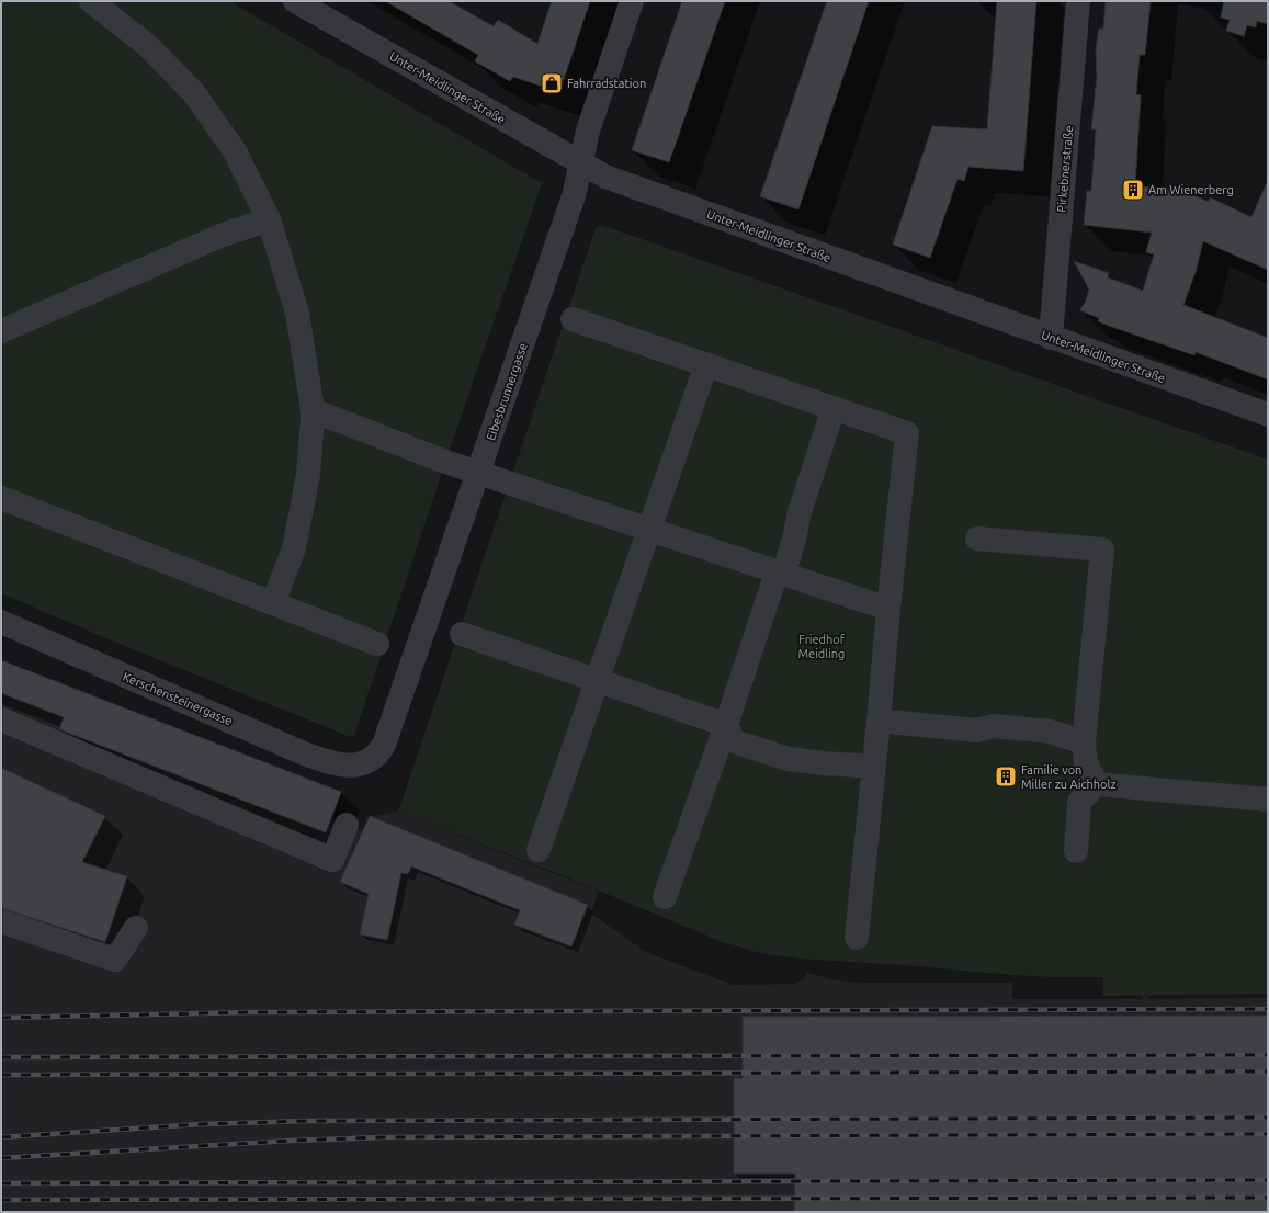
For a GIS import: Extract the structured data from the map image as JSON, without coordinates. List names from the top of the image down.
{
  "streets": {
    "street": [
      "Unter-Meidlinger Straße",
      "Pirkebnerstraße",
      "Eibesbrunnergasse",
      "Kerschensteinergasse"
    ]
  },
  "crossings": [
    ["Unter-Meidlinger Straße", "Pirkebnerstraße"],
    ["Unter-Meidlinger Straße", "Eibesbrunnergasse"],
    ["Eibesbrunnergasse", "Kerschensteinergasse"]
  ],
  "parks": ["Friedhof Meidling"],
  "places": {
    "shop": ["Fahrradstation"],
    "building": ["Am Wienerberg", "Familie von Miller zu Aichholz"]
  }
}
